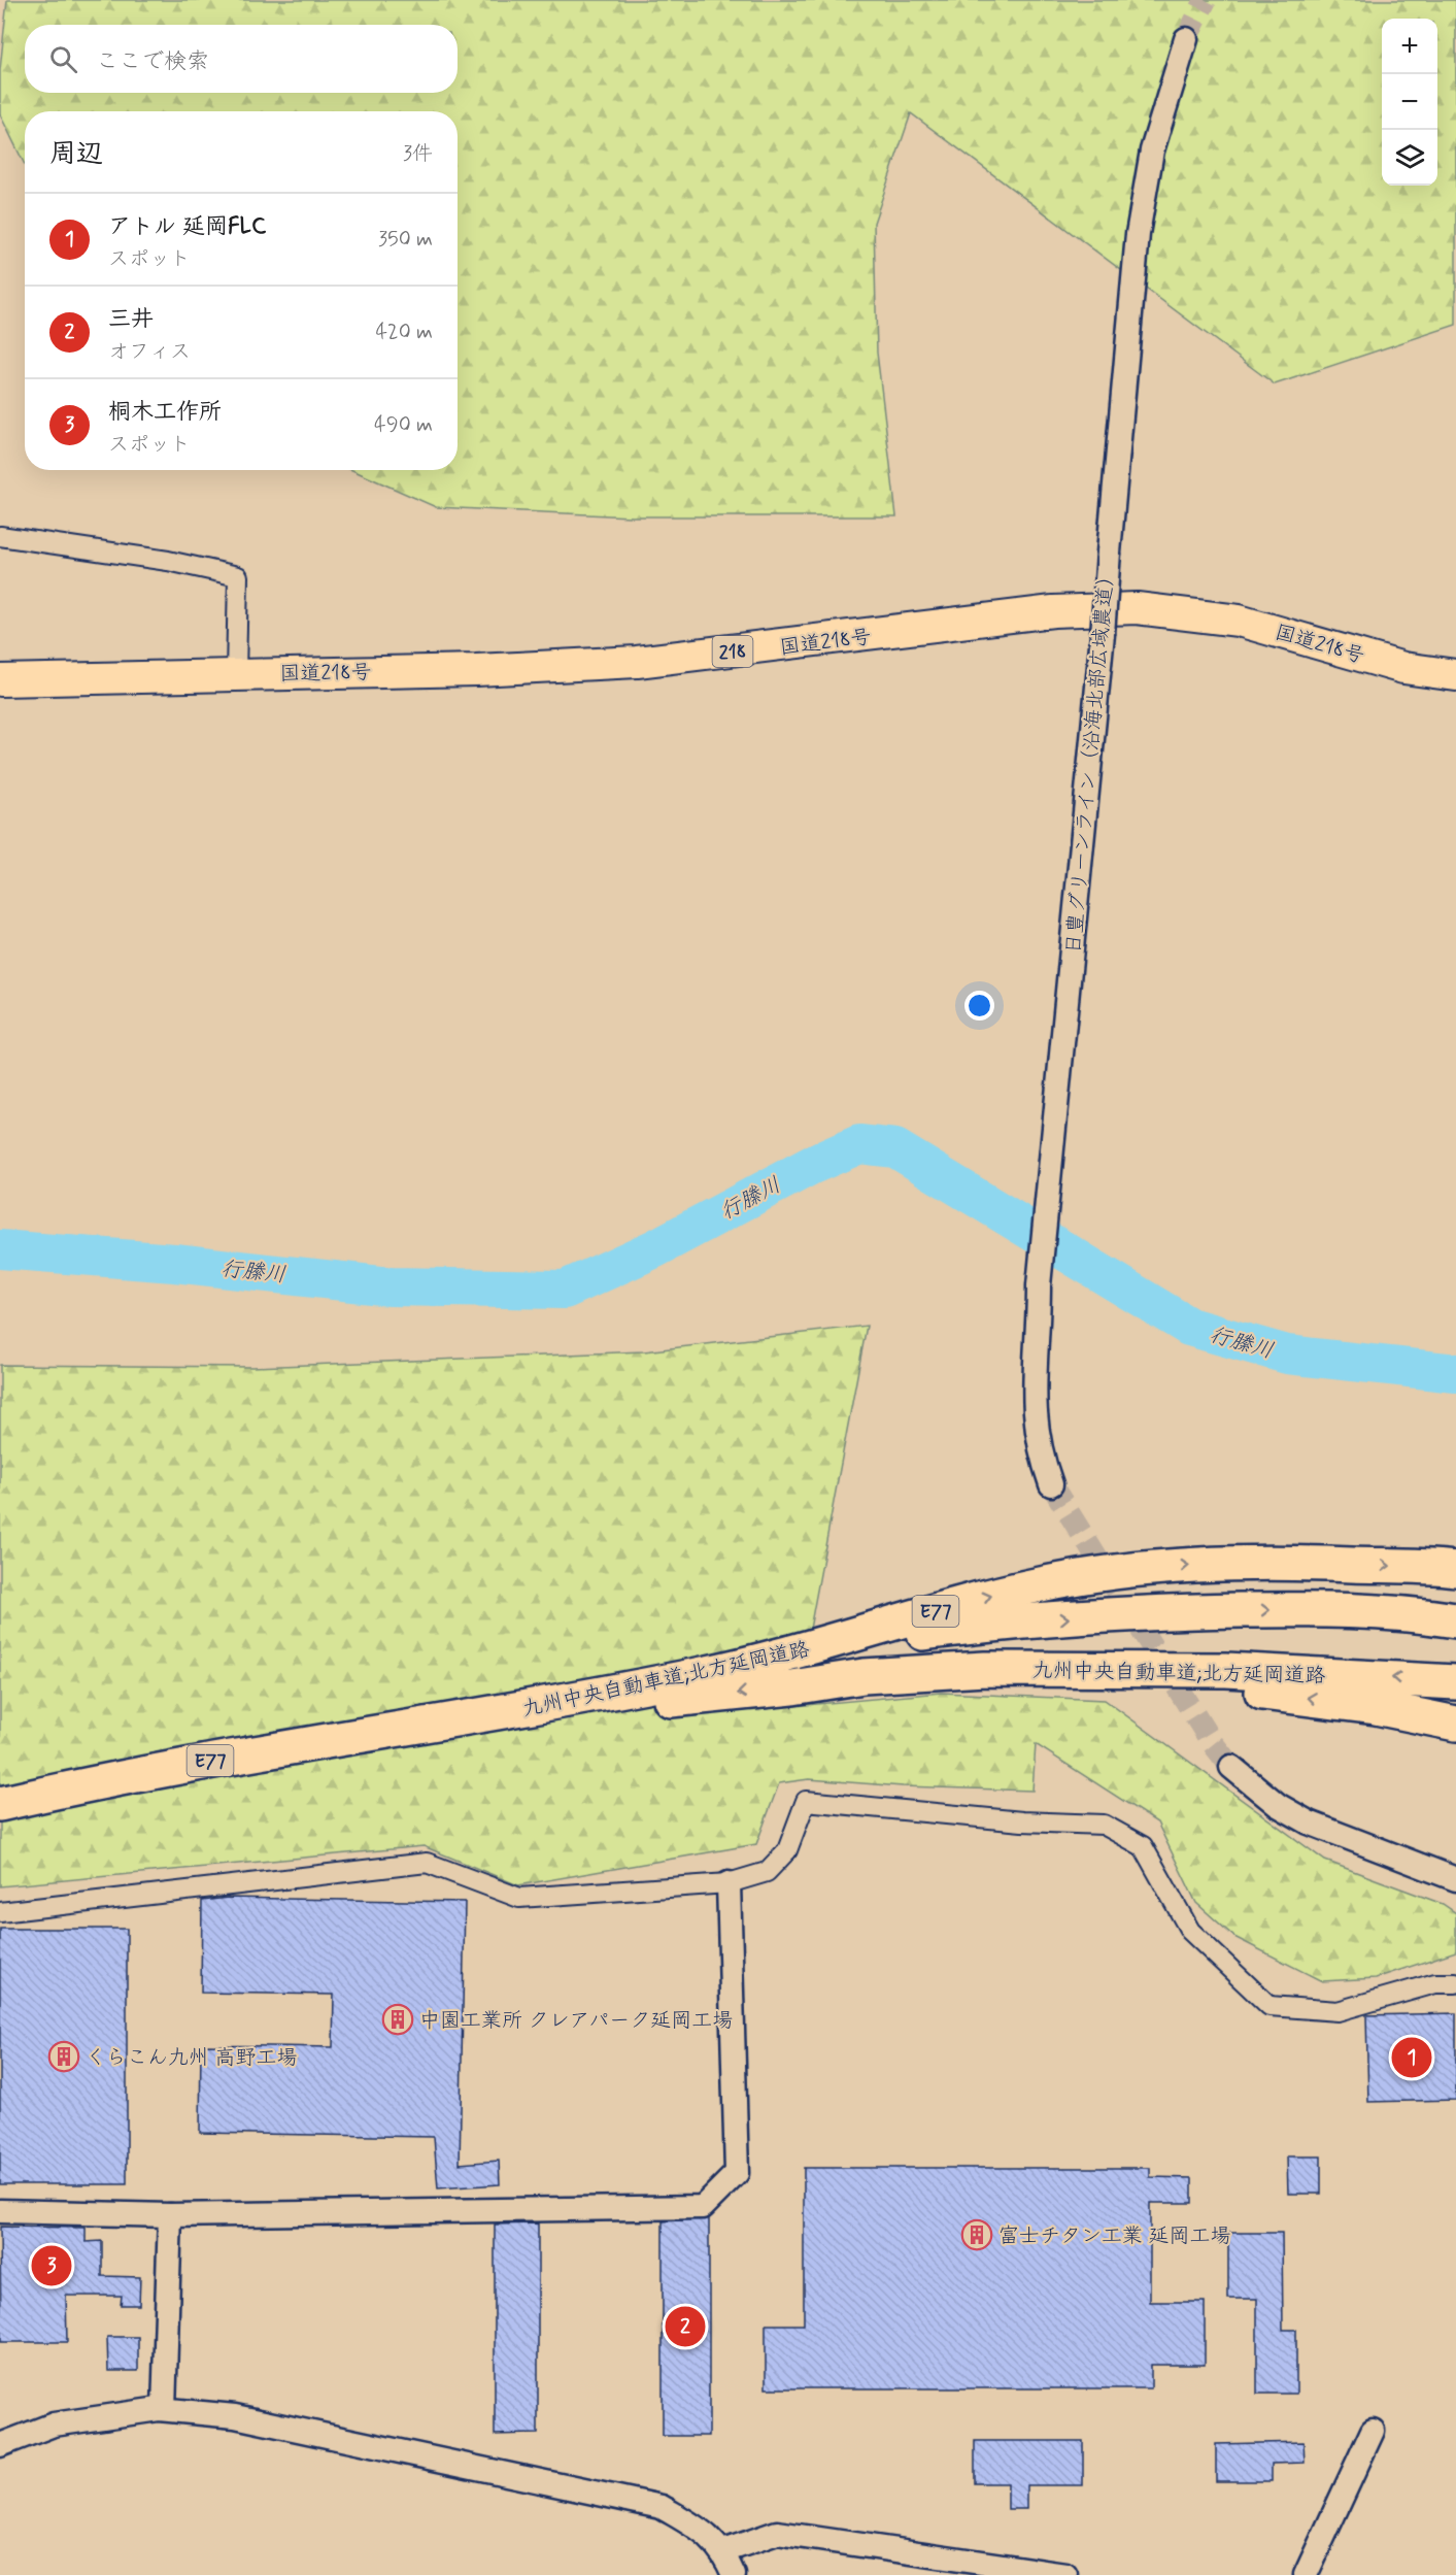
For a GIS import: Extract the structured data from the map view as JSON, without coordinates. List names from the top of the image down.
{
  "streets": {
    "highway": [
      "国道218号",
      "218",
      "E77",
      "九州中央自動車道;北方延岡道路"
    ],
    "street": ["日豊グリーンライン（沿海北部広域農道）"]
  },
  "water": ["行縢川"],
  "places": {
    "building": ["中園工業所 クレアパーク延岡工場", "くらこん九州 高野工場", "富士チタン工業 延岡工場"]
  },
  "page": {
    "map_buttons": ["+", "−"],
    "search": "ここで検索",
    "heading": ["周辺", "3件"],
    "list": [
      {
        "mark": "1",
        "name": "アトル 延岡FLC",
        "note": "スポット",
        "value": "350 m"
      },
      {
        "mark": "2",
        "name": "三井",
        "note": "オフィス",
        "value": "420 m"
      },
      {
        "mark": "3",
        "name": "桐木工作所",
        "note": "スポット",
        "value": "490 m"
      }
    ],
    "pins": ["1", "3", "2"]
  }
}
